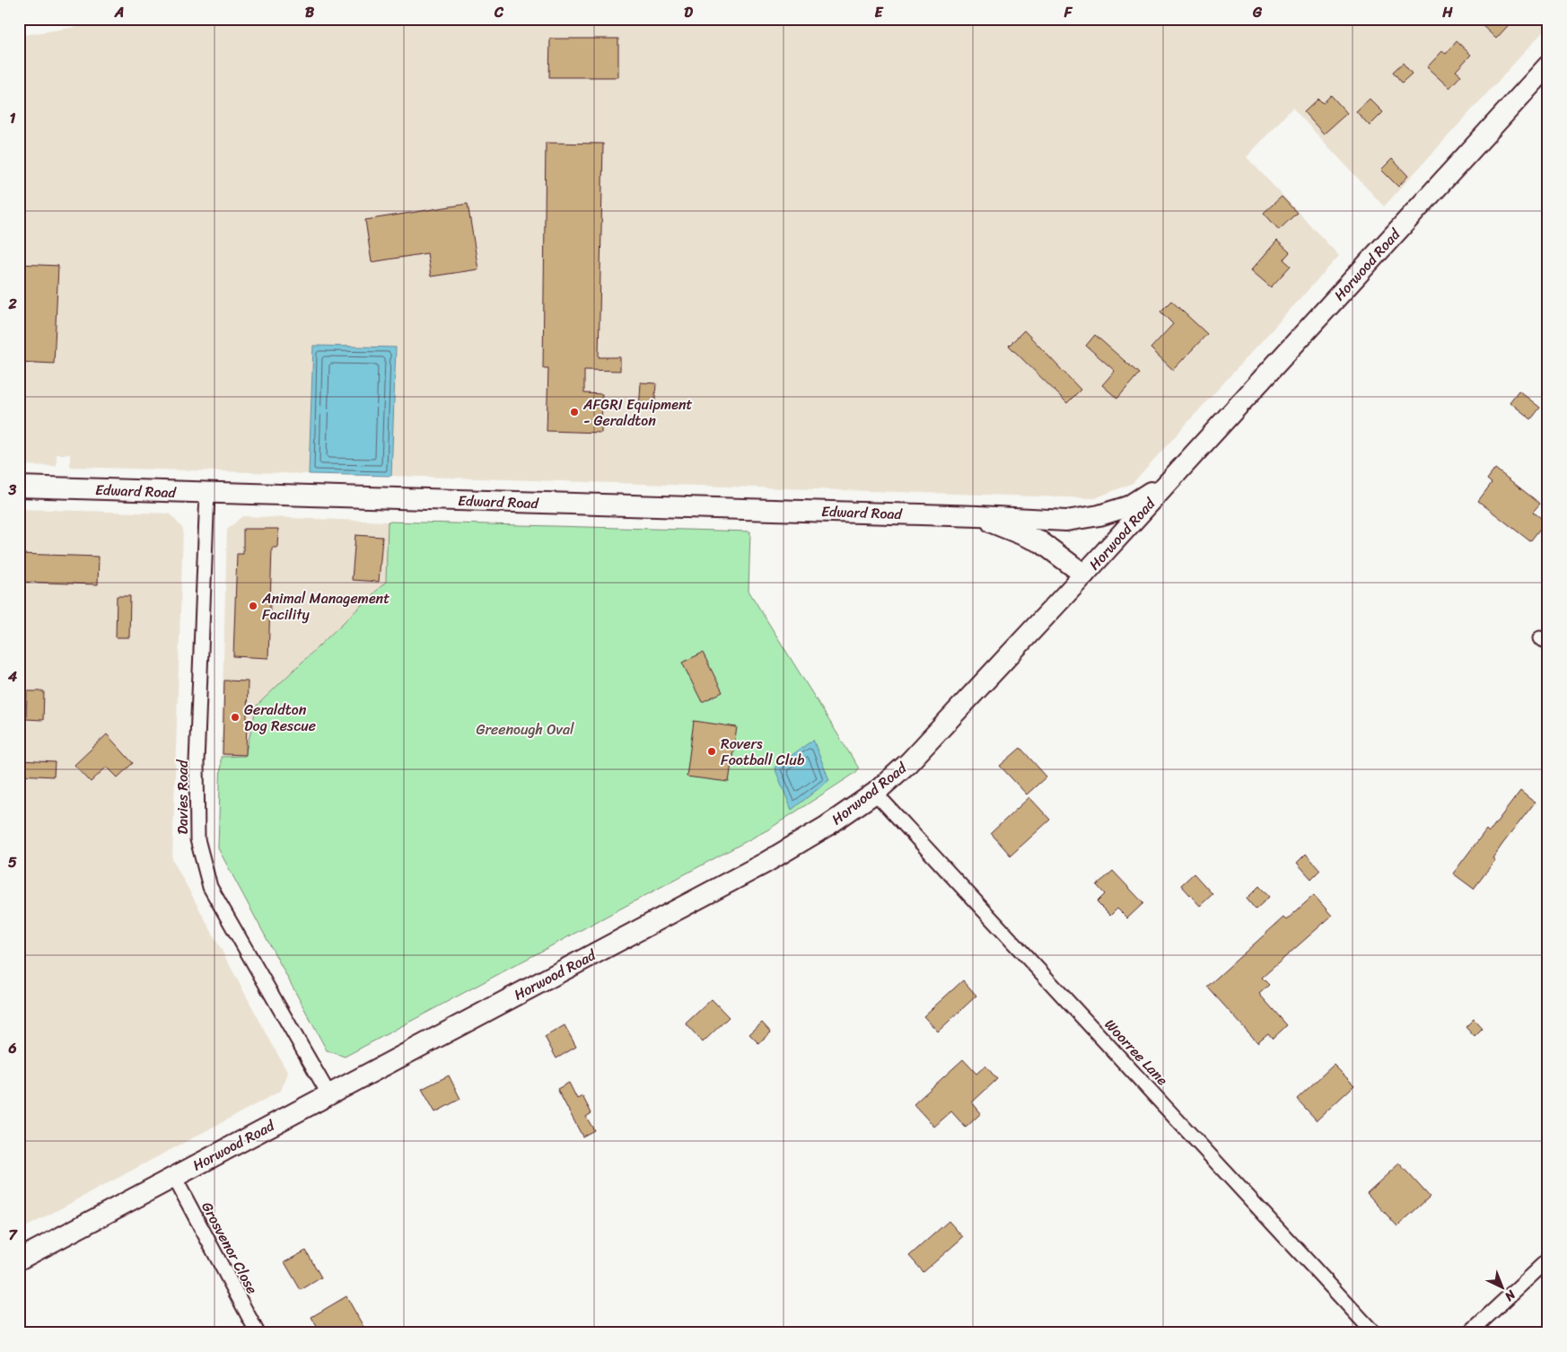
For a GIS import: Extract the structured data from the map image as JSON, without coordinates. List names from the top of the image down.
{
  "streets": {
    "main road": ["Horwood Road", "Edward Road"],
    "street": ["Davies Road", "Woorree Lane", "Grosvenor Close"]
  },
  "crossings": [
    ["Horwood Road", "Edward Road"],
    ["Horwood Road", "Davies Road"],
    ["Horwood Road", "Woorree Lane"],
    ["Horwood Road", "Grosvenor Close"],
    ["Edward Road", "Davies Road"]
  ],
  "parks": ["Greenough Oval"],
  "places": [
    "AFGRI Equipment - Geraldton",
    "Animal Management Facility",
    "Geraldton Dog Rescue",
    "Rovers Football Club"
  ],
  "north": "bottom right",
  "grid": {
    "columns": [
      "A",
      "B",
      "C",
      "D",
      "E",
      "F",
      "G",
      "H"
    ],
    "rows": [
      "1",
      "2",
      "3",
      "4",
      "5",
      "6",
      "7"
    ]
  }
}
